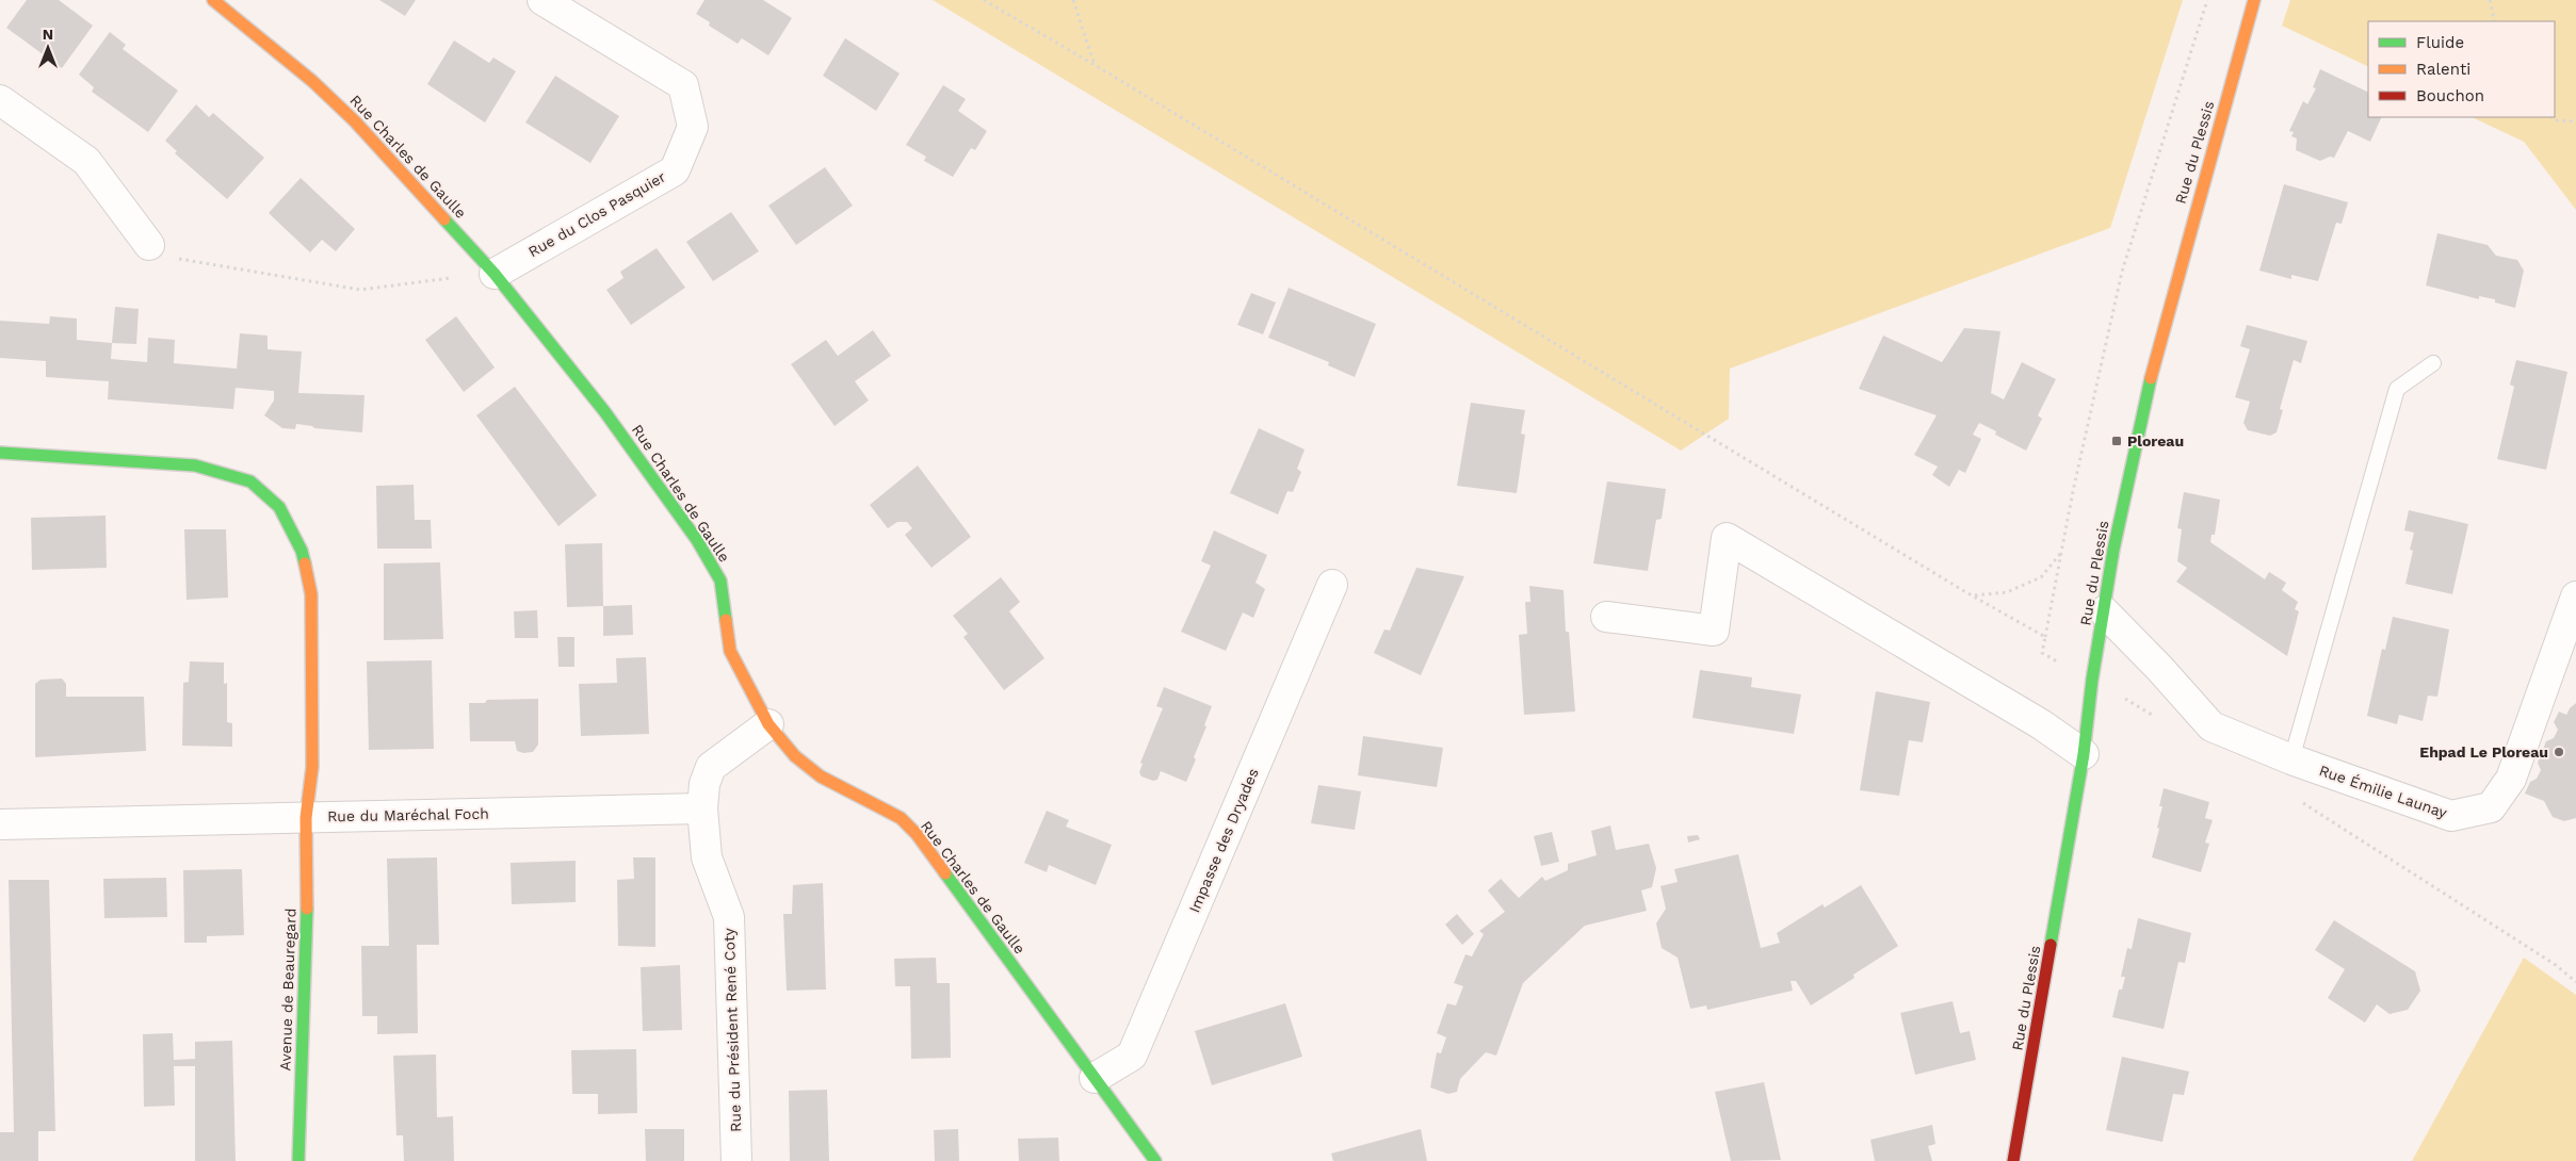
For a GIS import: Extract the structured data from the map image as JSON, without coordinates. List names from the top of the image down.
{
  "streets": {
    "street": [
      "Rue du Plessis",
      "Rue Charles de Gaulle",
      "Rue du Clos Pasquier",
      "Rue Émilie Launay",
      "Rue du Maréchal Foch",
      "Impasse des Dryades",
      "Avenue de Beauregard",
      "Rue du Président René Coty"
    ]
  },
  "crossings": [
    ["Rue du Plessis", "Rue Émilie Launay"],
    ["Rue Charles de Gaulle", "Rue du Clos Pasquier"],
    ["Rue Charles de Gaulle", "Impasse des Dryades"],
    ["Rue du Maréchal Foch", "Avenue de Beauregard"],
    ["Rue du Maréchal Foch", "Rue du Président René Coty"]
  ],
  "places": {
    "transit": ["Ploreau"],
    "other": ["Ehpad Le Ploreau"]
  },
  "legend": ["Fluide", "Ralenti", "Bouchon"],
  "north": "top"
}
